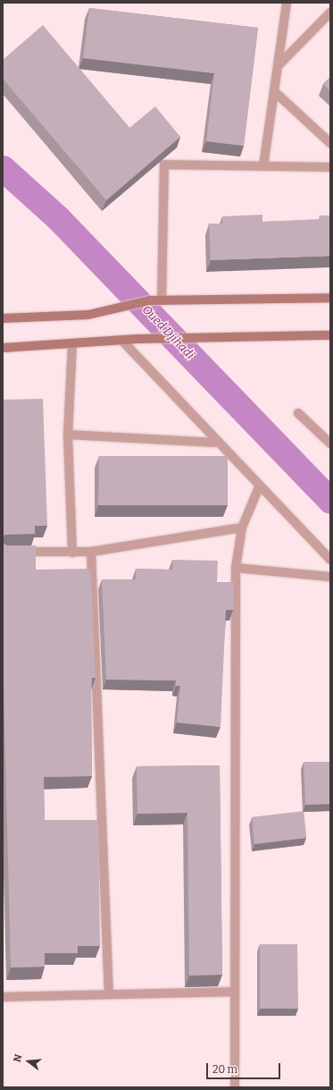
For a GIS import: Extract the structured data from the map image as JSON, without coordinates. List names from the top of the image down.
{
  "water": ["Oued Djihadi"],
  "scale_bar": "20 m",
  "north": "left"
}
